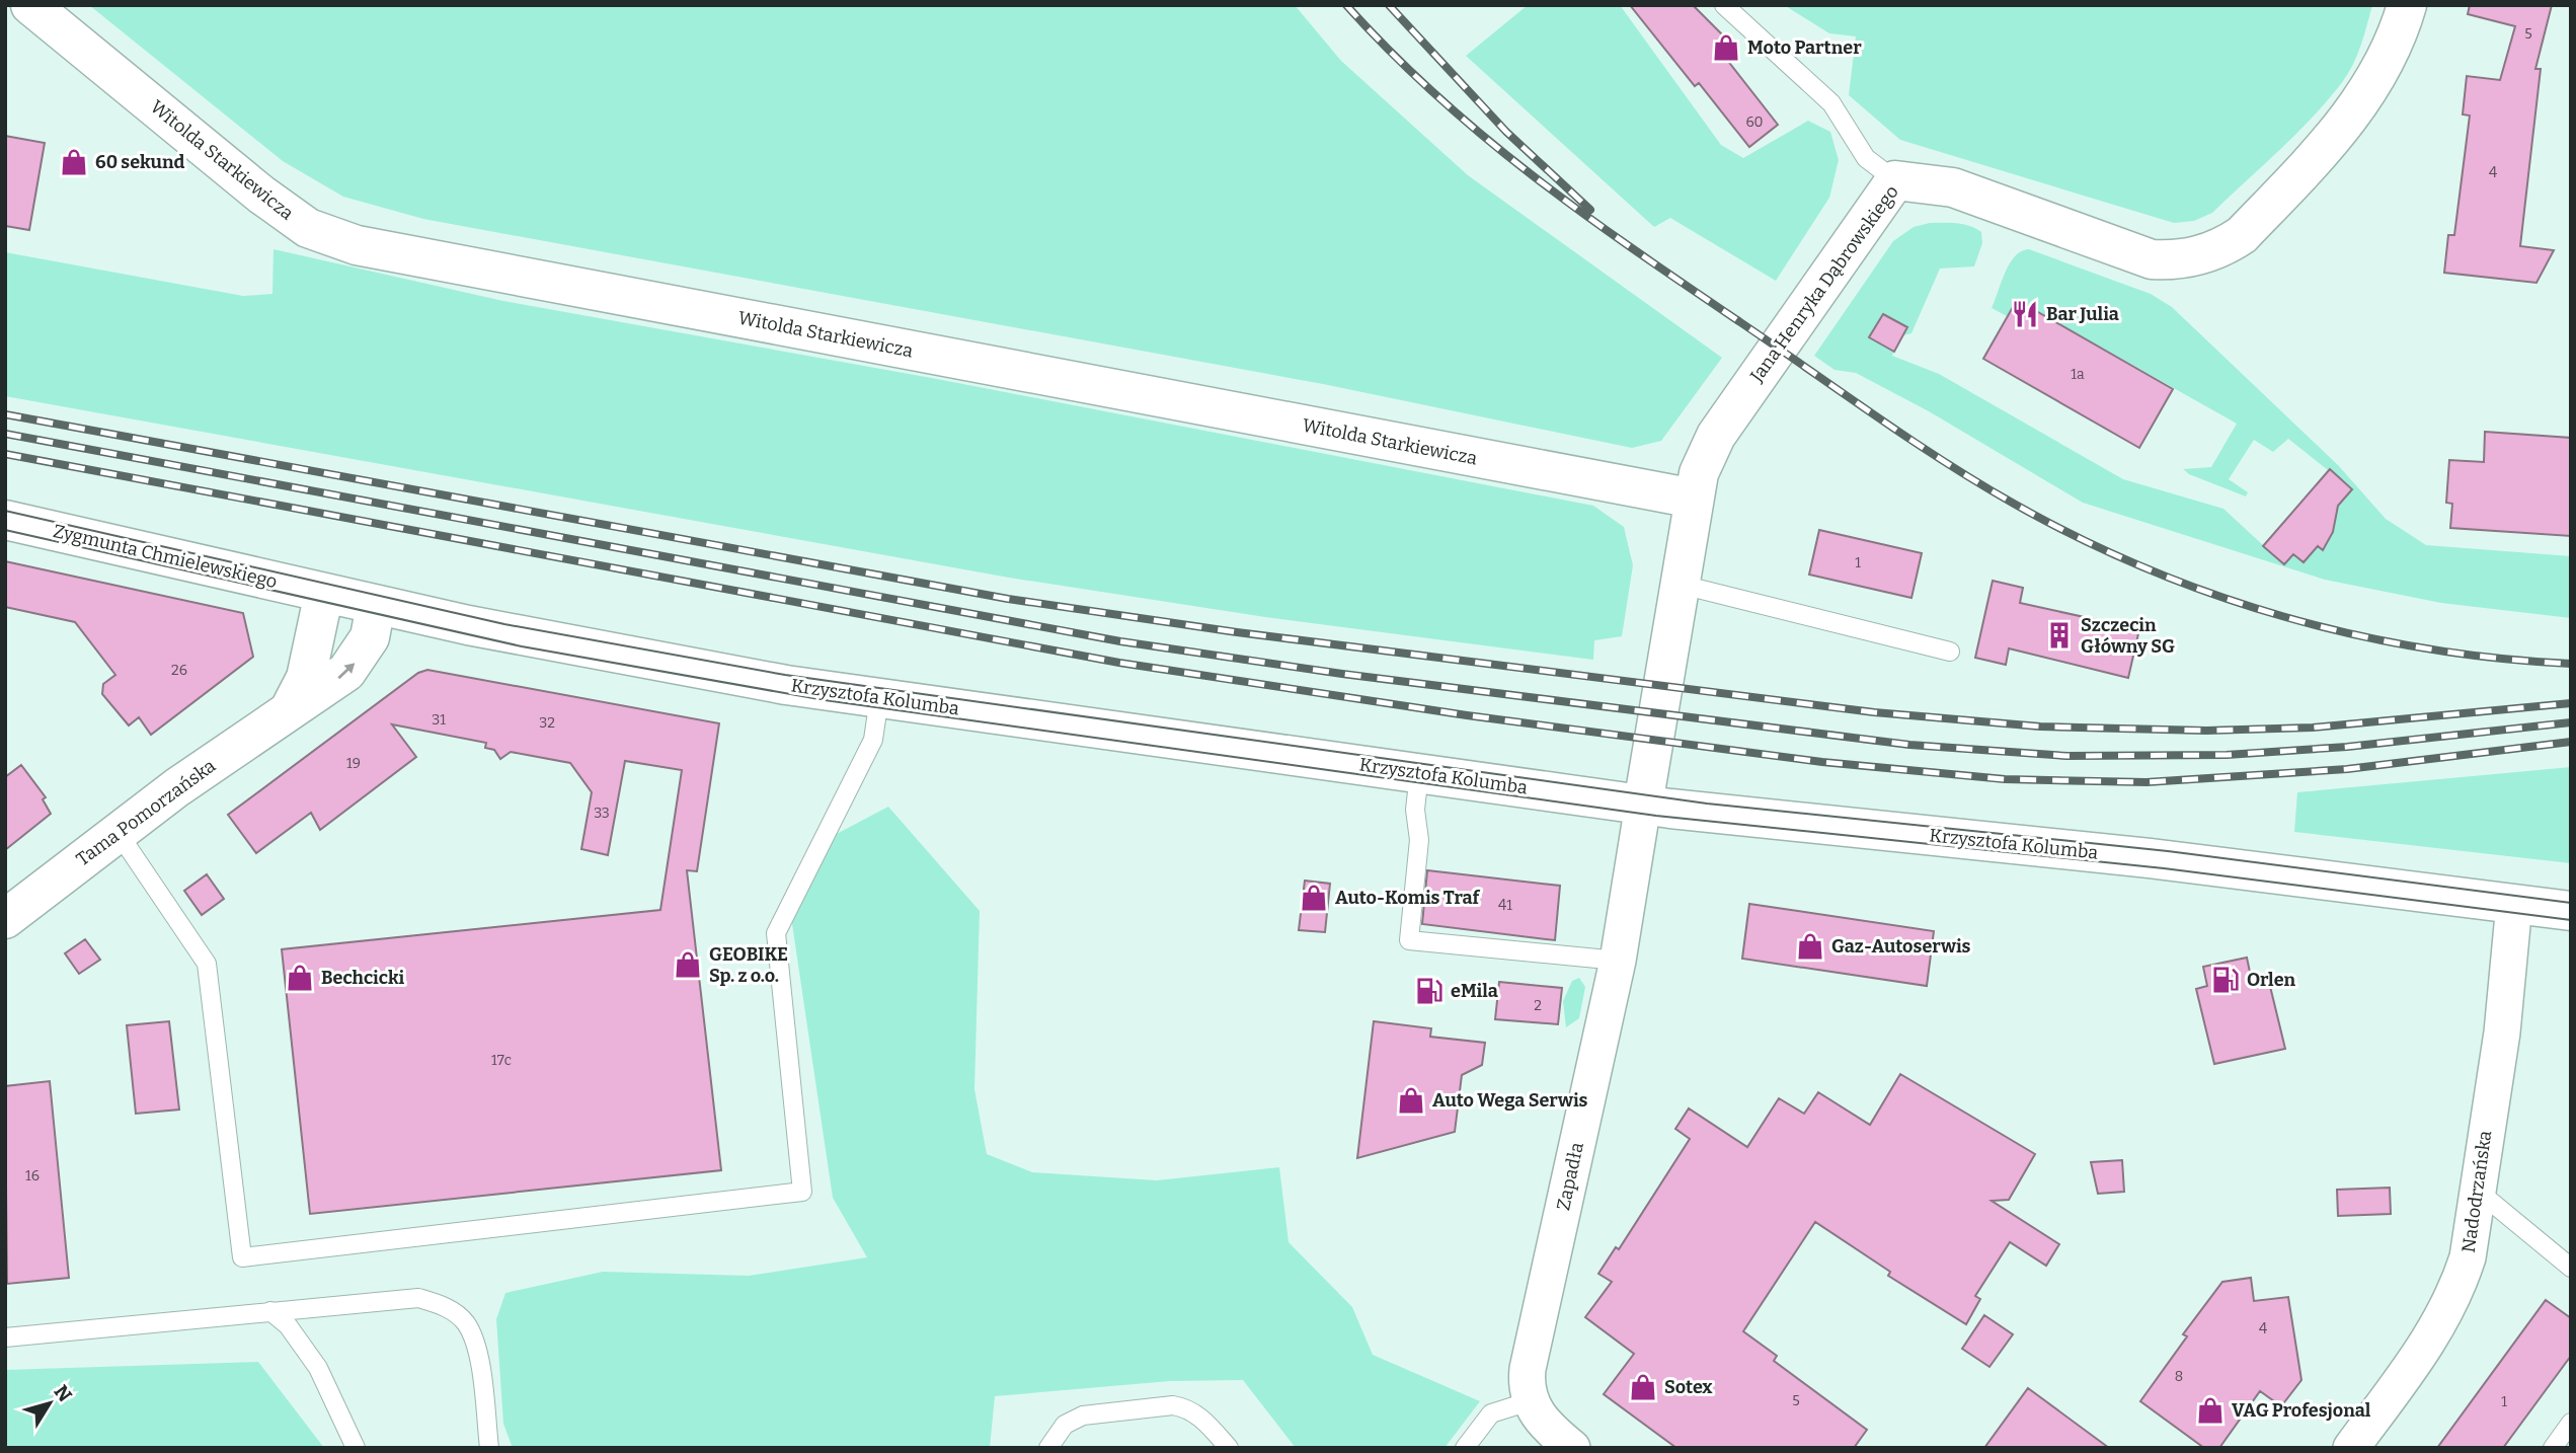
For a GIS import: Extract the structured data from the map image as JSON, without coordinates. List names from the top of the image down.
{
  "streets": {
    "street": [
      "Witolda Starkiewicza",
      "Jana Henryka Dąbrowskiego",
      "Zygmunta Chmielewskiego",
      "Krzysztofa Kolumba",
      "Tama Pomorzańska",
      "Zapadła",
      "Nadodrzańska"
    ]
  },
  "crossings": [
    ["Witolda Starkiewicza", "Jana Henryka Dąbrowskiego"],
    ["Jana Henryka Dąbrowskiego", "Krzysztofa Kolumba"],
    ["Jana Henryka Dąbrowskiego", "Zapadła"],
    ["Zygmunta Chmielewskiego", "Krzysztofa Kolumba"],
    ["Zygmunta Chmielewskiego", "Tama Pomorzańska"],
    ["Krzysztofa Kolumba", "Tama Pomorzańska"],
    ["Krzysztofa Kolumba", "Zapadła"],
    ["Krzysztofa Kolumba", "Nadodrzańska"]
  ],
  "places": {
    "shop": [
      "Moto Partner",
      "60 sekund",
      "Auto-Komis Traf",
      "Gaz-Autoserwis",
      "GEOBIKE Sp. z o.o.",
      "Bechcicki",
      "Auto Wega Serwis",
      "Sotex",
      "VAG Profesjonal"
    ],
    "restaurant": ["Bar Julia"],
    "building": ["Szczecin Główny SG"],
    "fuel station": ["Orlen", "eMila"]
  },
  "house_numbers": [
    "5",
    "60",
    "4",
    "1a",
    "1",
    "26",
    "31",
    "32",
    "19",
    "33",
    "41",
    "2",
    "17c",
    "16",
    "4",
    "8",
    "5",
    "1"
  ],
  "north": "top right"
}
